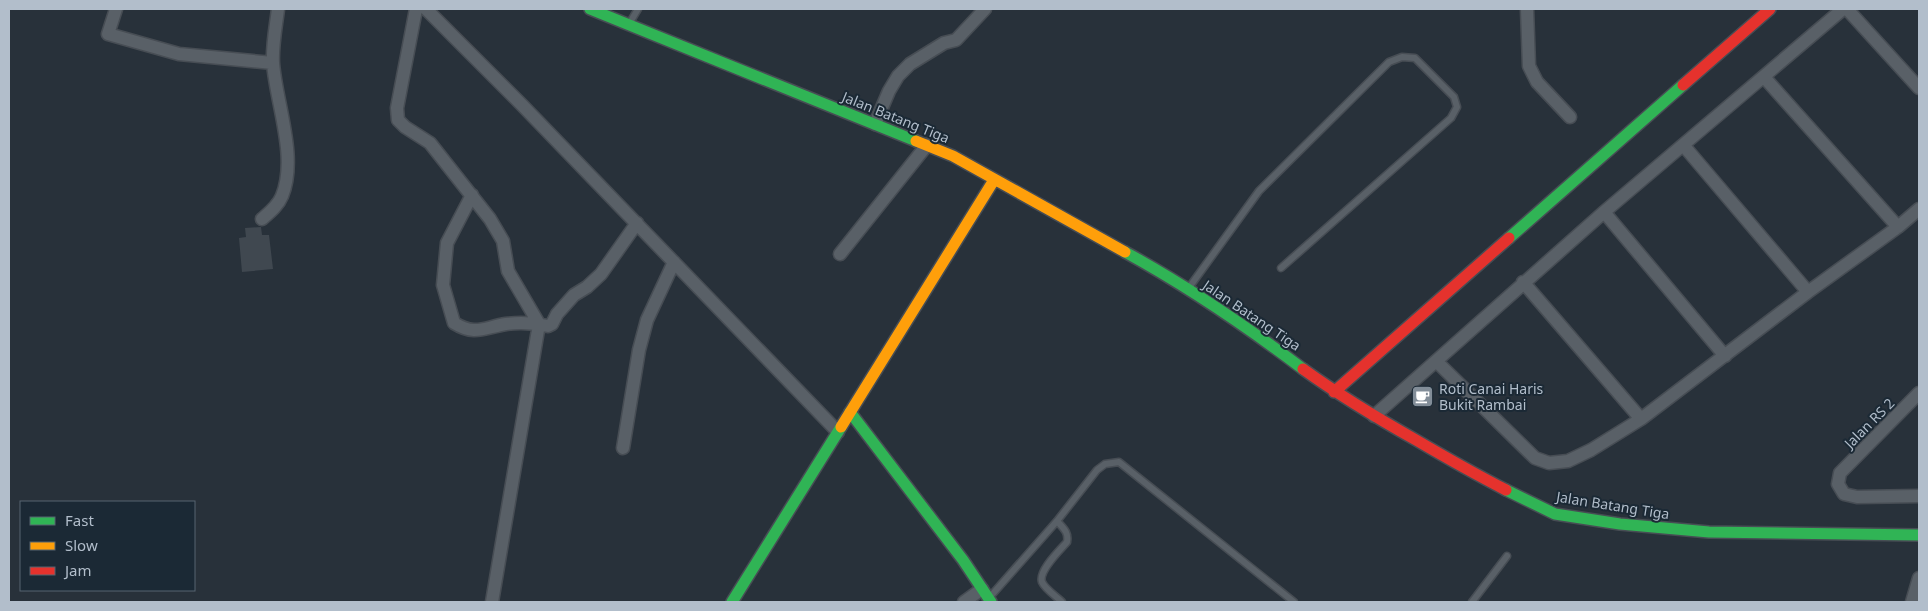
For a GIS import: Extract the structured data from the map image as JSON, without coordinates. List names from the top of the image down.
{
  "streets": {
    "main road": ["Jalan Batang Tiga"],
    "street": ["Jalan RS 2"]
  },
  "places": {
    "cafe": ["Roti Canai Haris Bukit Rambai"]
  },
  "legend": ["Fast", "Slow", "Jam"]
}
